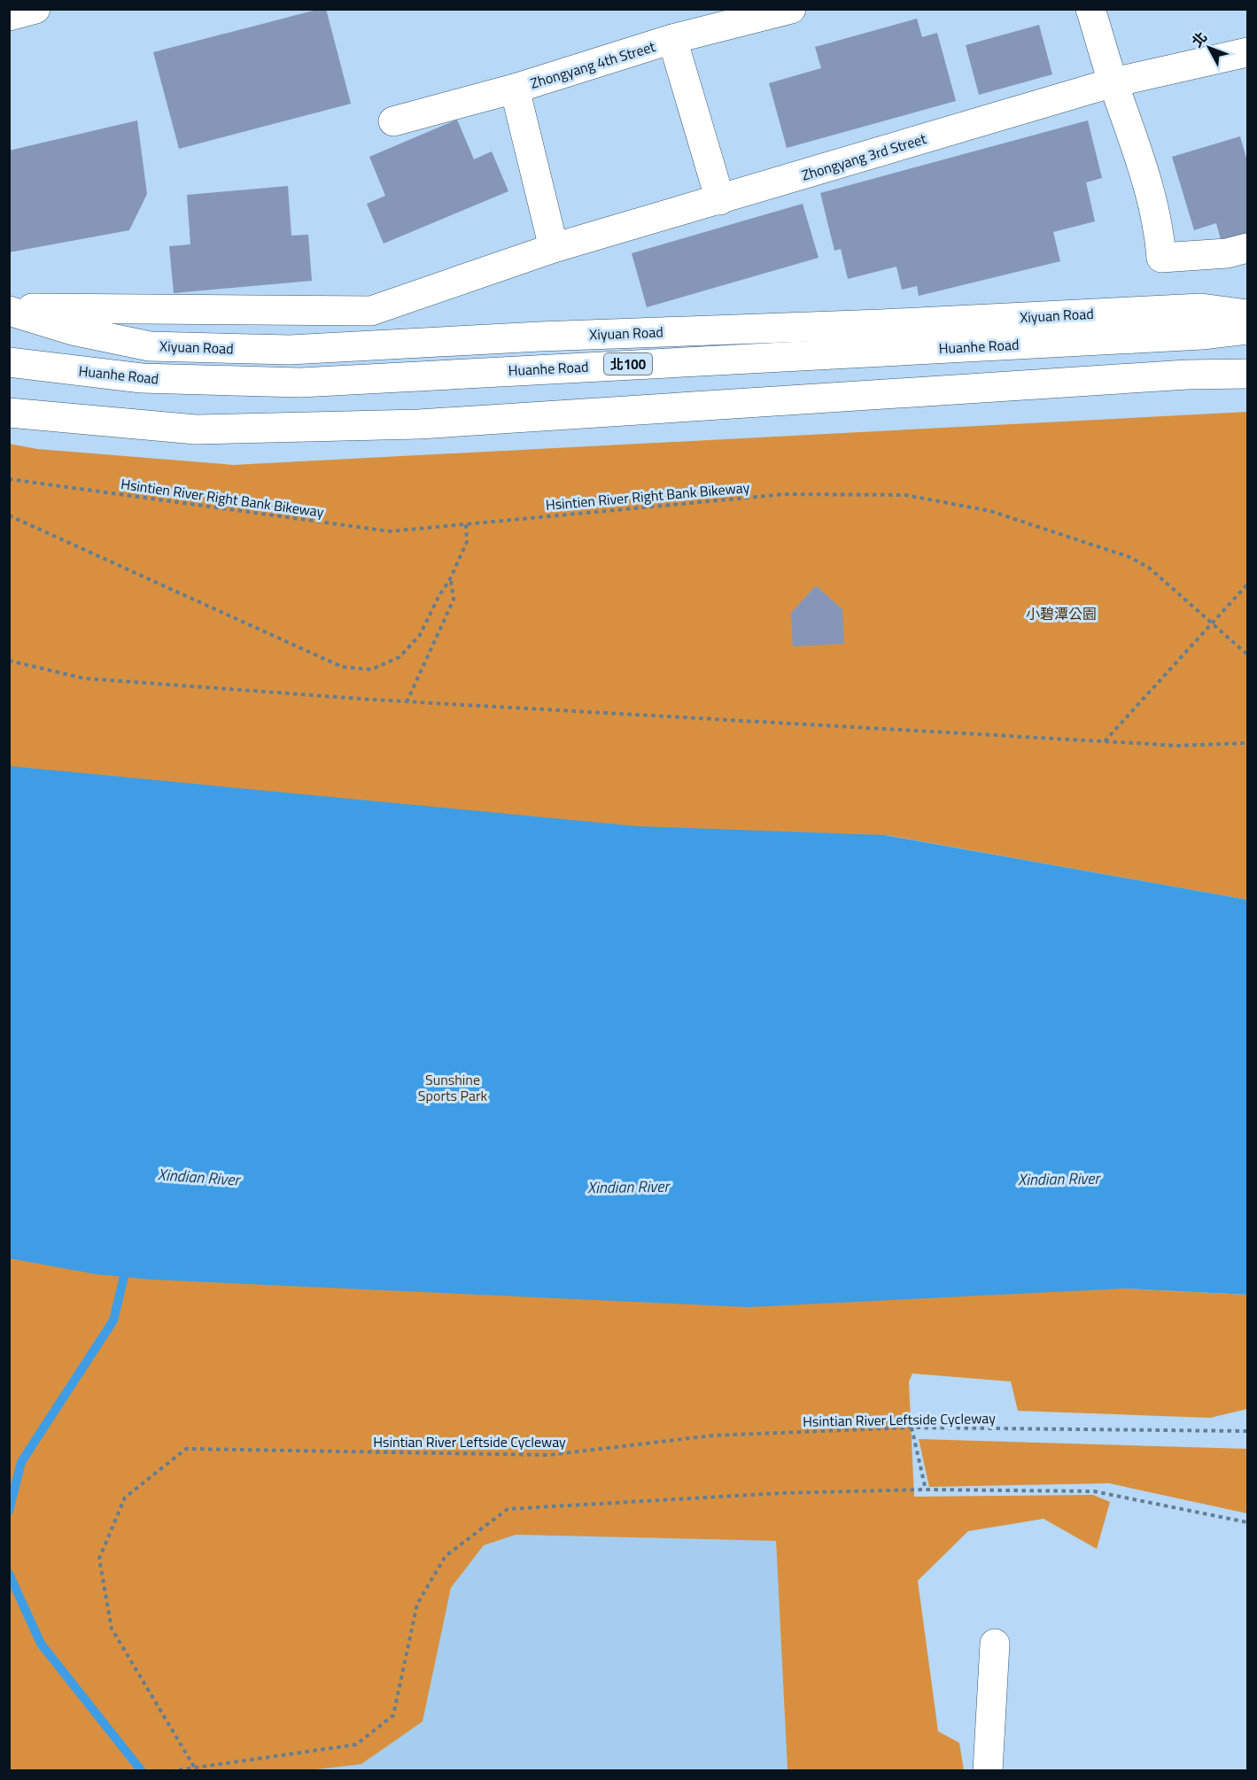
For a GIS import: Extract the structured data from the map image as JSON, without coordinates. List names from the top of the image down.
{
  "streets": {
    "main road": [
      "Zhongyang 4th Street",
      "Zhongyang 3rd Street",
      "Xiyuan Road",
      "Huanhe Road",
      "北100"
    ],
    "path": ["Hsintien River Right Bank Bikeway", "Hsintian River Leftside Cycleway"]
  },
  "crossings": [
    ["Zhongyang 3rd Street", "Xiyuan Road"]
  ],
  "water": ["Xindian River"],
  "parks": ["小碧潭公園", "Sunshine Sports Park"],
  "north": "top left"
}
